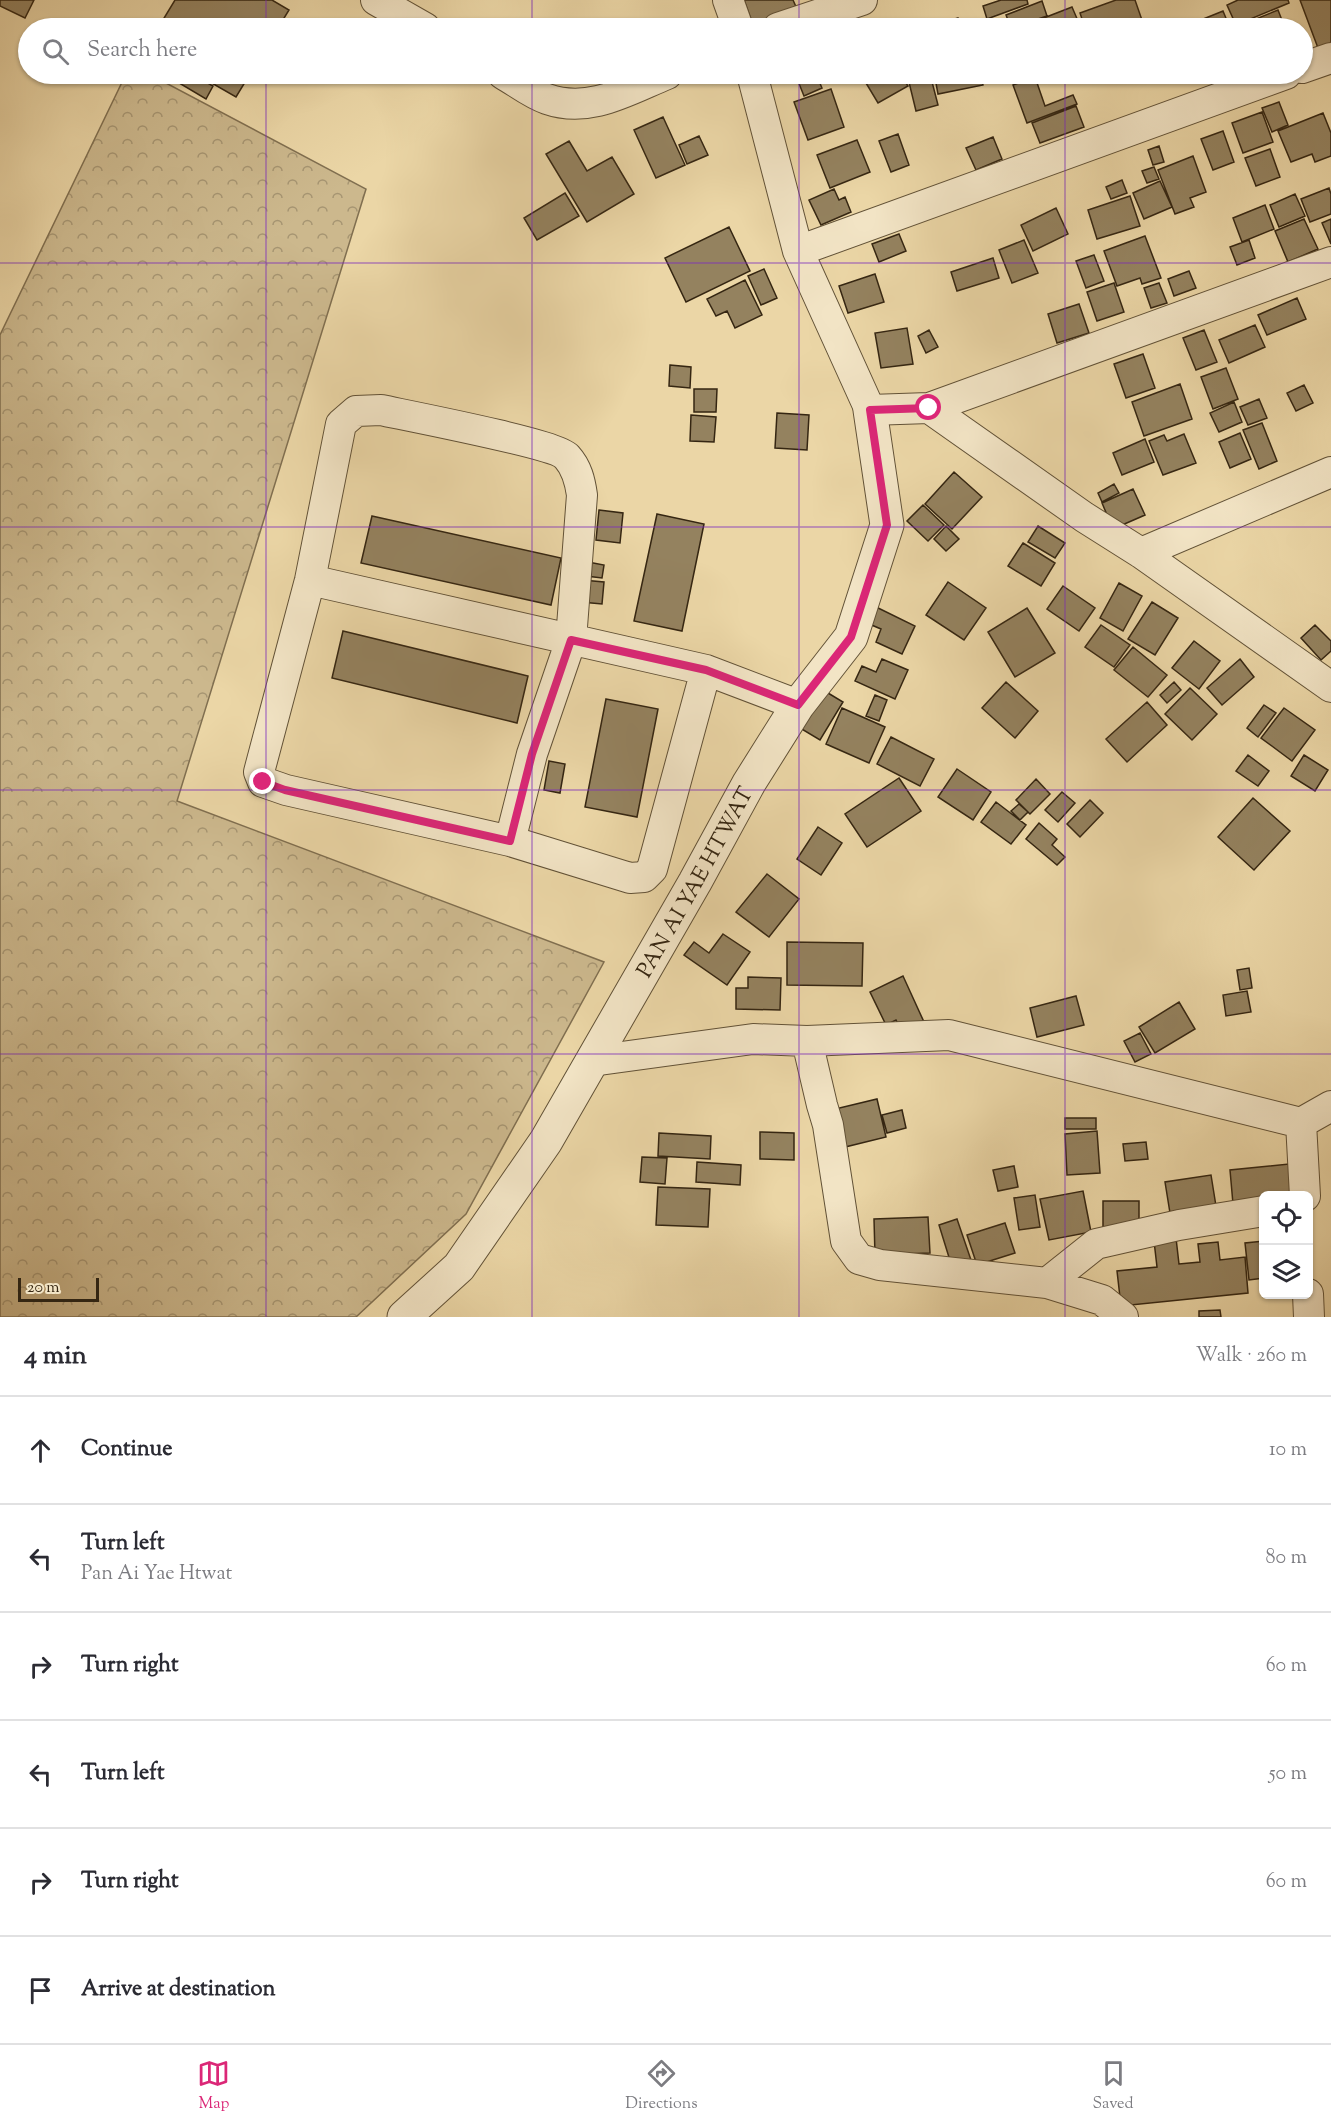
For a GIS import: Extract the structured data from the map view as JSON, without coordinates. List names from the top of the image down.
{
  "streets": {
    "street": ["PAN AI YAE HTWAT"]
  },
  "scale_bar": "20 m",
  "page": {
    "search": "Search here",
    "scale": "20 m",
    "heading": ["4 min", "Walk · 260 m"],
    "list": [
      ["Continue", "10 m"],
      ["Turn left", "Pan Ai Yae Htwat", "80 m"],
      ["Turn right", "60 m"],
      ["Turn left", "50 m"],
      ["Turn right", "60 m"],
      "Arrive at destination"
    ],
    "nav": ["Map", "Directions", "Saved"]
  }
}
